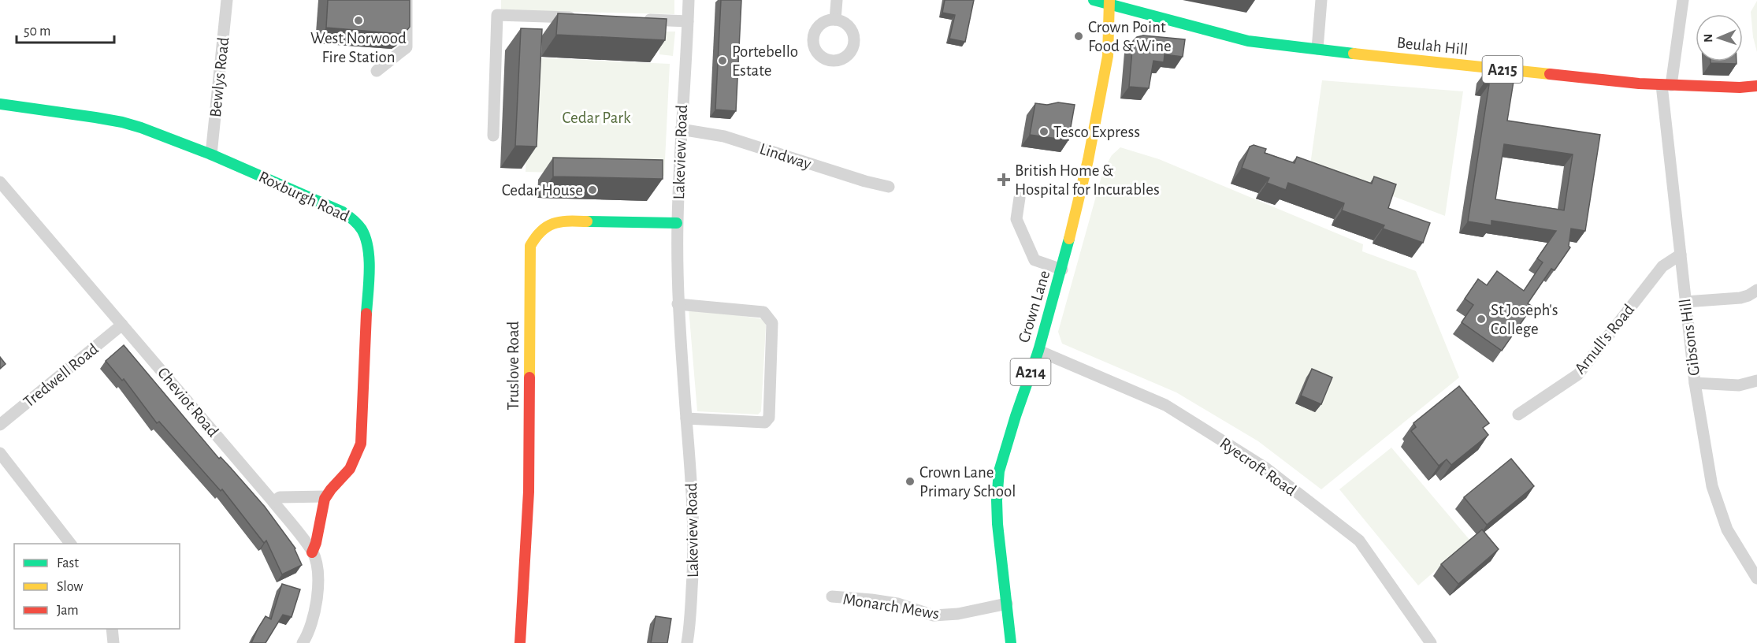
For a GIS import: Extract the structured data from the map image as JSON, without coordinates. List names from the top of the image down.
{
  "streets": {
    "main road": [
      "Beulah Hill",
      "A215",
      "Roxburgh Road",
      "Crown Lane",
      "Truslove Road",
      "A214"
    ],
    "street": [
      "Bewlys Road",
      "Lakeview Road",
      "Lindway",
      "Gibsons Hill",
      "Arnull's Road",
      "Tredwell Road",
      "Cheviot Road",
      "Ryecroft Road",
      "Monarch Mews"
    ]
  },
  "crossings": [
    ["Beulah Hill", "A215"],
    ["Beulah Hill", "Crown Lane"],
    ["Beulah Hill", "Gibsons Hill"],
    ["A215", "Crown Lane"],
    ["Bewlys Road", "Roxburgh Road"],
    ["Lakeview Road", "Lindway"],
    ["Lakeview Road", "Truslove Road"],
    ["Roxburgh Road", "Cheviot Road"],
    ["Crown Lane", "Ryecroft Road"],
    ["Crown Lane", "Monarch Mews"],
    ["Gibsons Hill", "Arnull's Road"],
    ["Tredwell Road", "Cheviot Road"]
  ],
  "parks": ["Cedar Park"],
  "places": {
    "other": [
      "West Norwood Fire Station",
      "Crown Point Food & Wine",
      "Portebello Estate",
      "Tesco Express",
      "Cedar House",
      "St Joseph's College",
      "Crown Lane Primary School"
    ],
    "health": ["British Home & Hospital for Incurables"]
  },
  "legend": ["Fast", "Slow", "Jam"],
  "scale_bar": "50 m",
  "north": "left"
}
